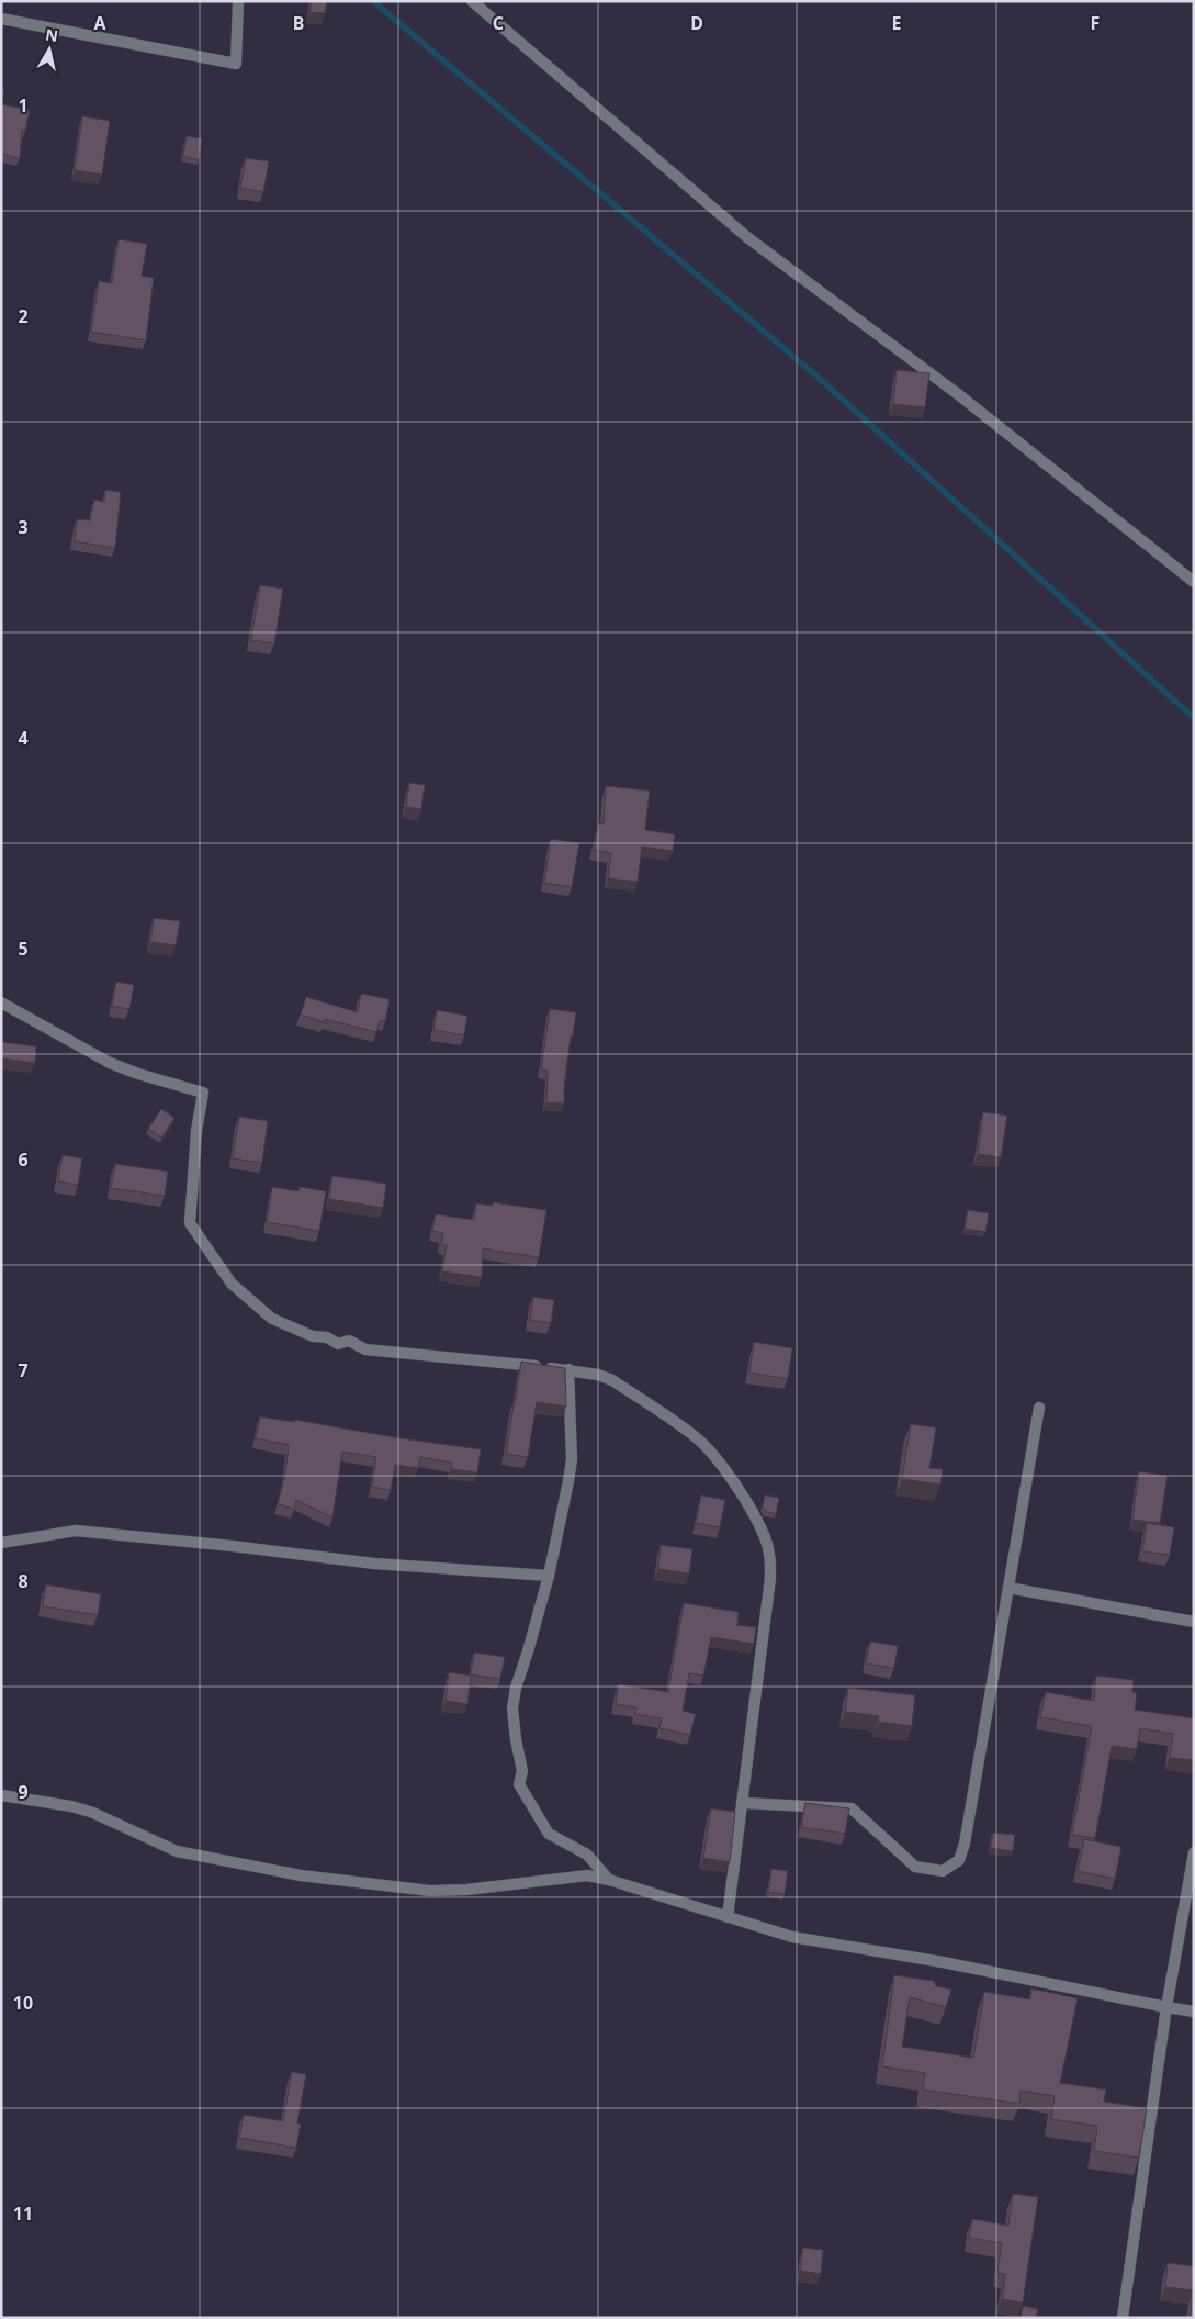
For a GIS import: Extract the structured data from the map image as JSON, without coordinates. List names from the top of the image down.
{
  "north": "top",
  "grid": {
    "columns": [
      "A",
      "B",
      "C",
      "D",
      "E",
      "F"
    ],
    "rows": [
      "1",
      "2",
      "3",
      "4",
      "5",
      "6",
      "7",
      "8",
      "9",
      "10",
      "11"
    ]
  }
}
